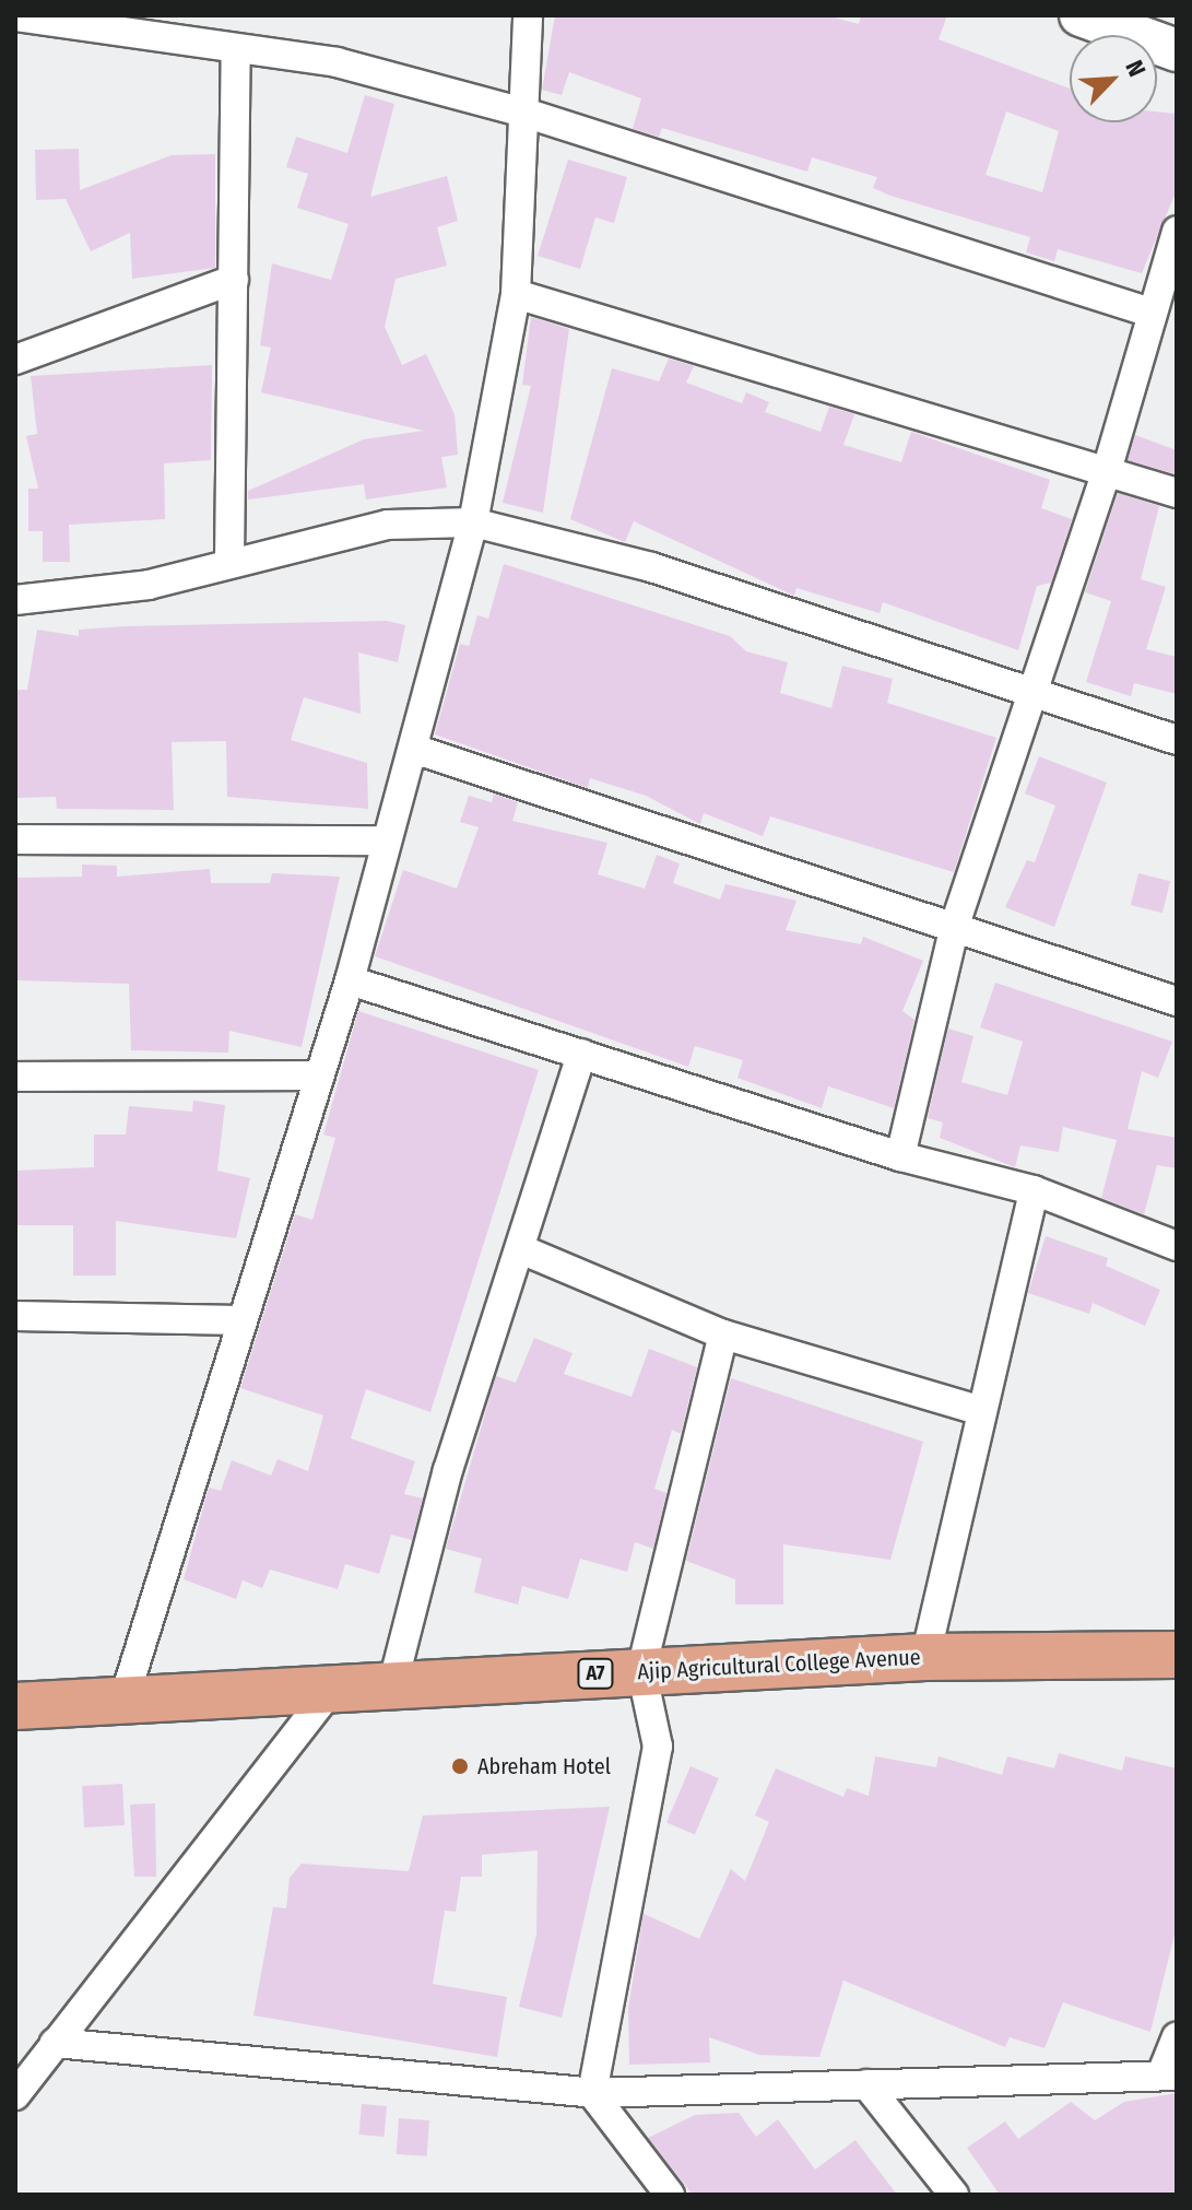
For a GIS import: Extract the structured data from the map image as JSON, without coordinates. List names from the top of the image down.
{
  "streets": {
    "main road": ["Ajip Agricultural College Avenue", "A7"]
  },
  "places": ["Abreham Hotel"],
  "north": "top right"
}
